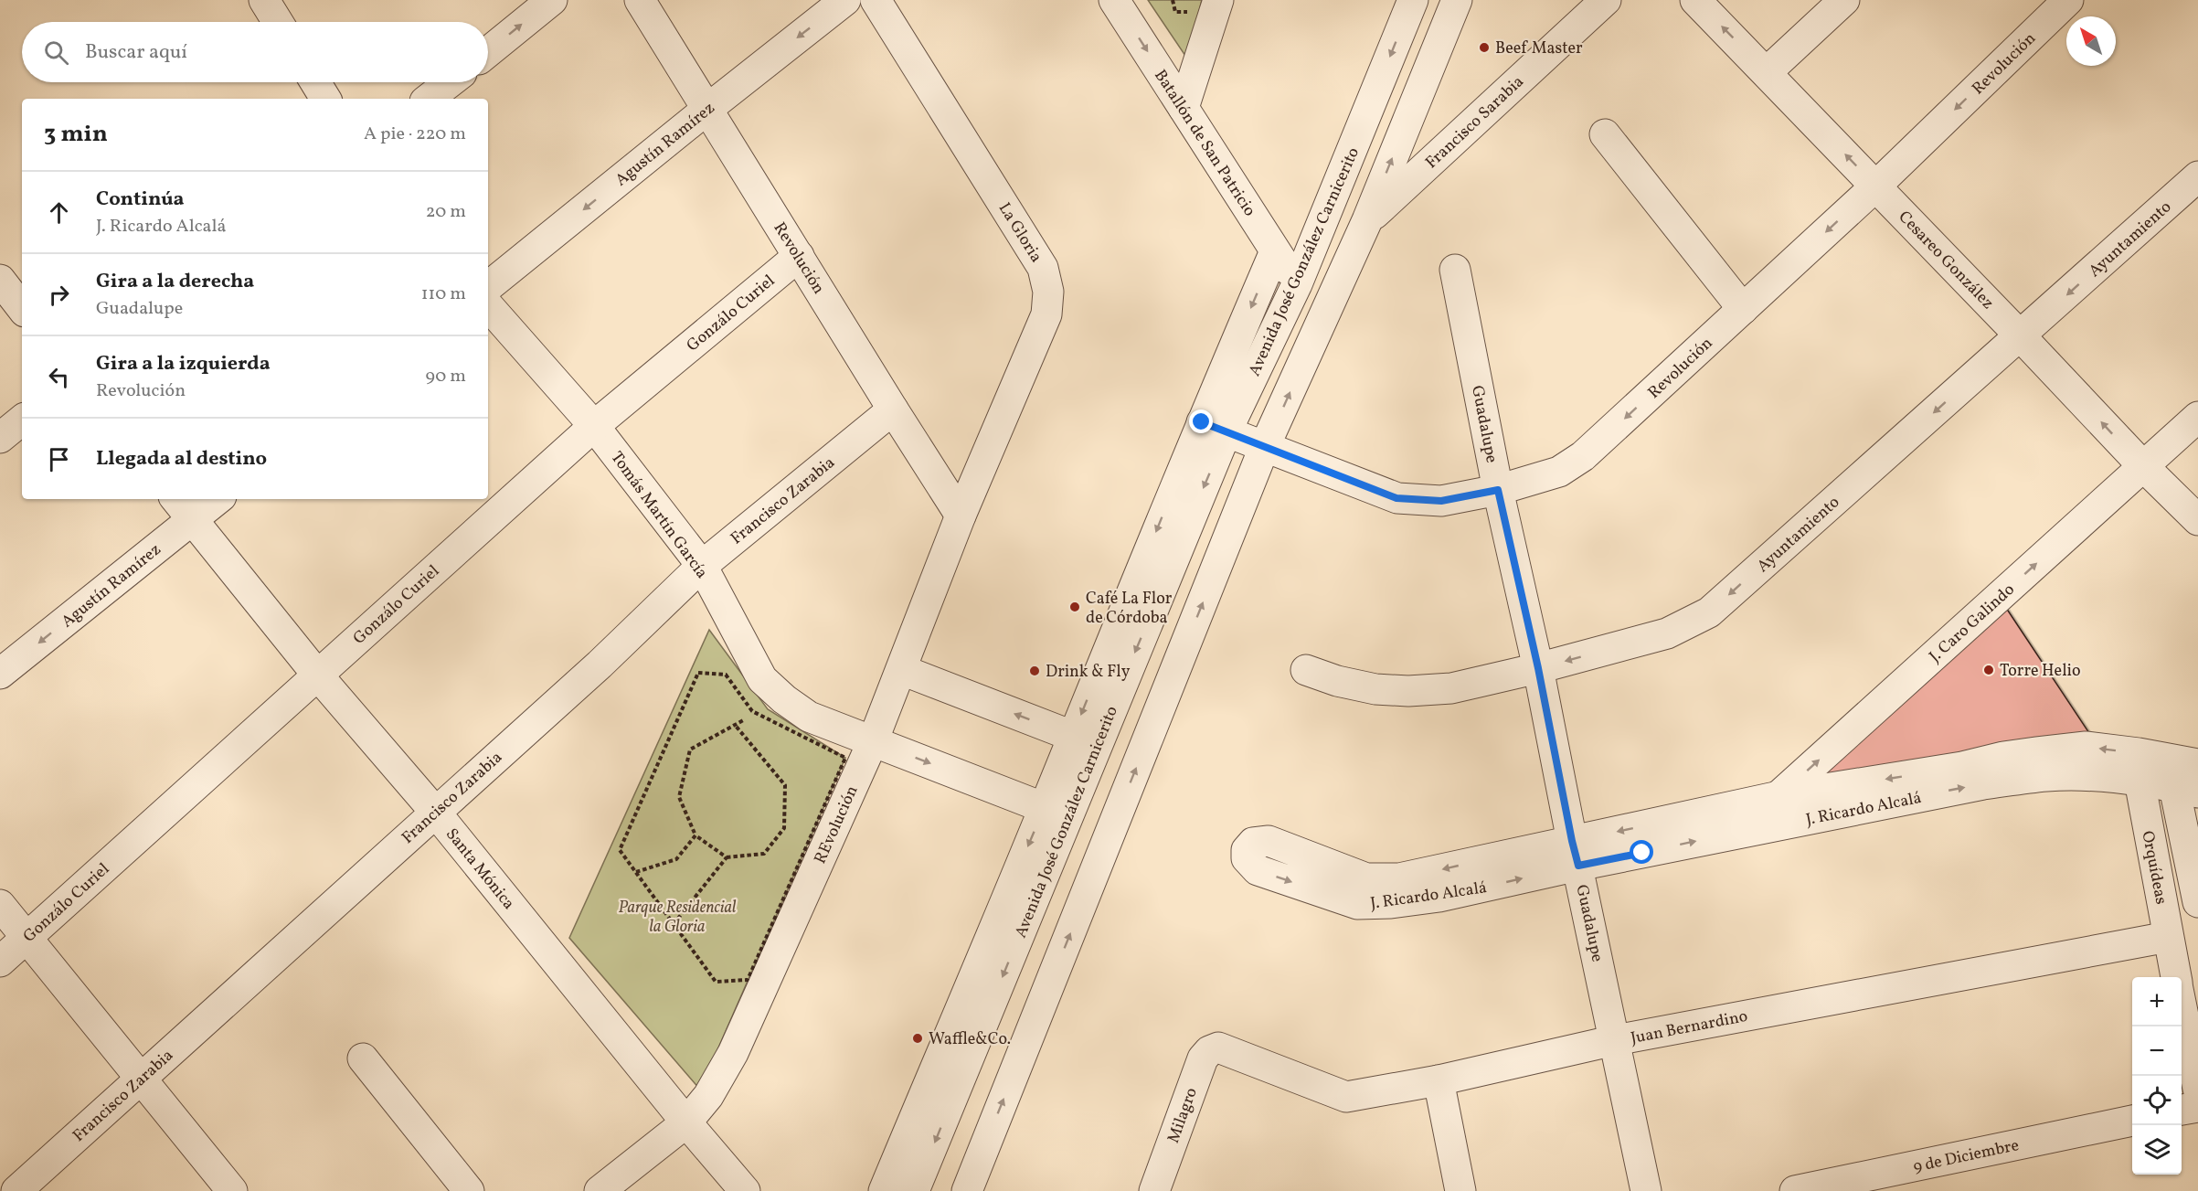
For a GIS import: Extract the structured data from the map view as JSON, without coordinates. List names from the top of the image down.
{
  "streets": {
    "street": [
      "Revolución",
      "Francisco Sarabia",
      "Batallón de San Patricio",
      "Agustín Ramírez",
      "La Gloria",
      "Ayuntamiento",
      "Cesareo González",
      "Avenida José González Carnicerito",
      "Gonzálo Curiel",
      "Guadalupe",
      "Francisco Zarabia",
      "Tomás Martín García",
      "J. Caro Galindo",
      "J. Ricardo Alcalá",
      "REvolución",
      "Orquídeas",
      "Santa Mónica",
      "Juan Bernardino",
      "Milagro",
      "9 de Diciembre"
    ]
  },
  "crossings": [
    ["Revolución", "Agustín Ramírez"],
    ["Revolución", "La Gloria"],
    ["Revolución", "Cesareo González"],
    ["Revolución", "Avenida José González Carnicerito"],
    ["Revolución", "Gonzálo Curiel"],
    ["Revolución", "Guadalupe"],
    ["Revolución", "Francisco Zarabia"],
    ["Revolución", "REvolución"],
    ["Batallón de San Patricio", "Avenida José González Carnicerito"],
    ["Agustín Ramírez", "Santa Mónica"],
    ["La Gloria", "REvolución"],
    ["Ayuntamiento", "Cesareo González"],
    ["Ayuntamiento", "Guadalupe"],
    ["Cesareo González", "J. Caro Galindo"],
    ["Gonzálo Curiel", "Tomás Martín García"],
    ["Gonzálo Curiel", "Santa Mónica"],
    ["Guadalupe", "J. Ricardo Alcalá"],
    ["Guadalupe", "Juan Bernardino"],
    ["Francisco Zarabia", "Tomás Martín García"],
    ["Francisco Zarabia", "Santa Mónica"],
    ["Tomás Martín García", "REvolución"],
    ["J. Caro Galindo", "J. Ricardo Alcalá"],
    ["J. Ricardo Alcalá", "Orquídeas"],
    ["REvolución", "Santa Mónica"],
    ["Orquídeas", "Juan Bernardino"],
    ["Juan Bernardino", "Milagro"]
  ],
  "one_way": [
    "Revolución",
    "Batallón de San Patricio",
    "Agustín Ramírez",
    "Ayuntamiento",
    "J. Caro Galindo"
  ],
  "parks": ["Parque Residencial la Gloria"],
  "places": [
    "Beef Master",
    "Café La Flor de Córdoba",
    "Torre Helio",
    "Drink & Fly",
    "Waffle&Co."
  ],
  "north": "top left",
  "page": {
    "search": "Buscar aquí",
    "heading": ["3 min", "A pie · 220 m"],
    "list": [
      ["Continúa", "J. Ricardo Alcalá", "20 m"],
      ["Gira a la derecha", "Guadalupe", "110 m"],
      ["Gira a la izquierda", "Revolución", "90 m"],
      "Llegada al destino"
    ],
    "map_buttons": ["+", "−"]
  }
}
